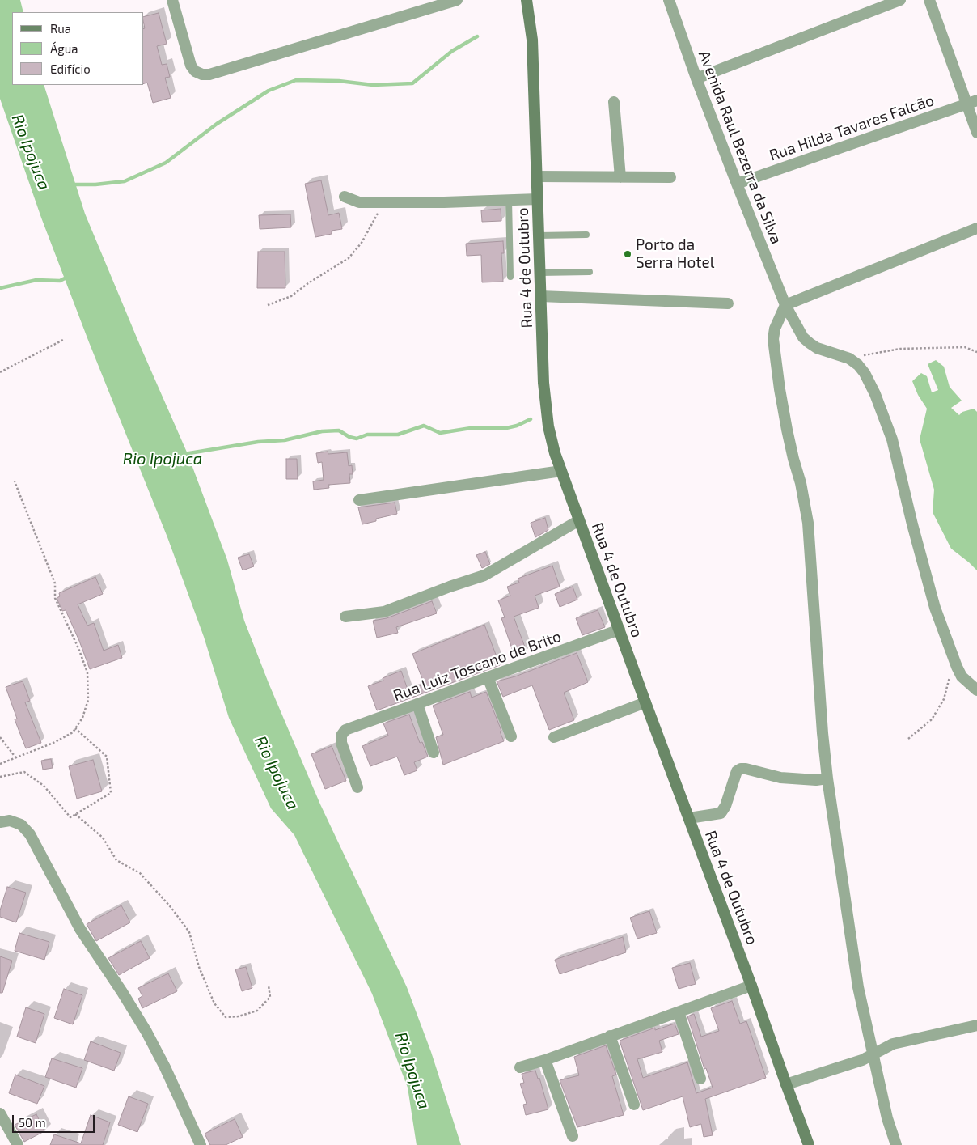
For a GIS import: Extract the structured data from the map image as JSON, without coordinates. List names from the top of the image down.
{
  "streets": {
    "main road": ["Rua 4 de Outubro"],
    "street": ["Rua Hilda Tavares Falcão", "Avenida Raul Bezerra da Silva", "Rua Luiz Toscano de Brito"]
  },
  "crossings": [
    ["Rua Hilda Tavares Falcão", "Avenida Raul Bezerra da Silva"],
    ["Rua 4 de Outubro", "Rua Luiz Toscano de Brito"]
  ],
  "water": ["Rio Ipojuca"],
  "places": ["Porto da Serra Hotel"],
  "legend": ["Rua", "Água", "Edifício"],
  "scale_bar": "50 m"
}
